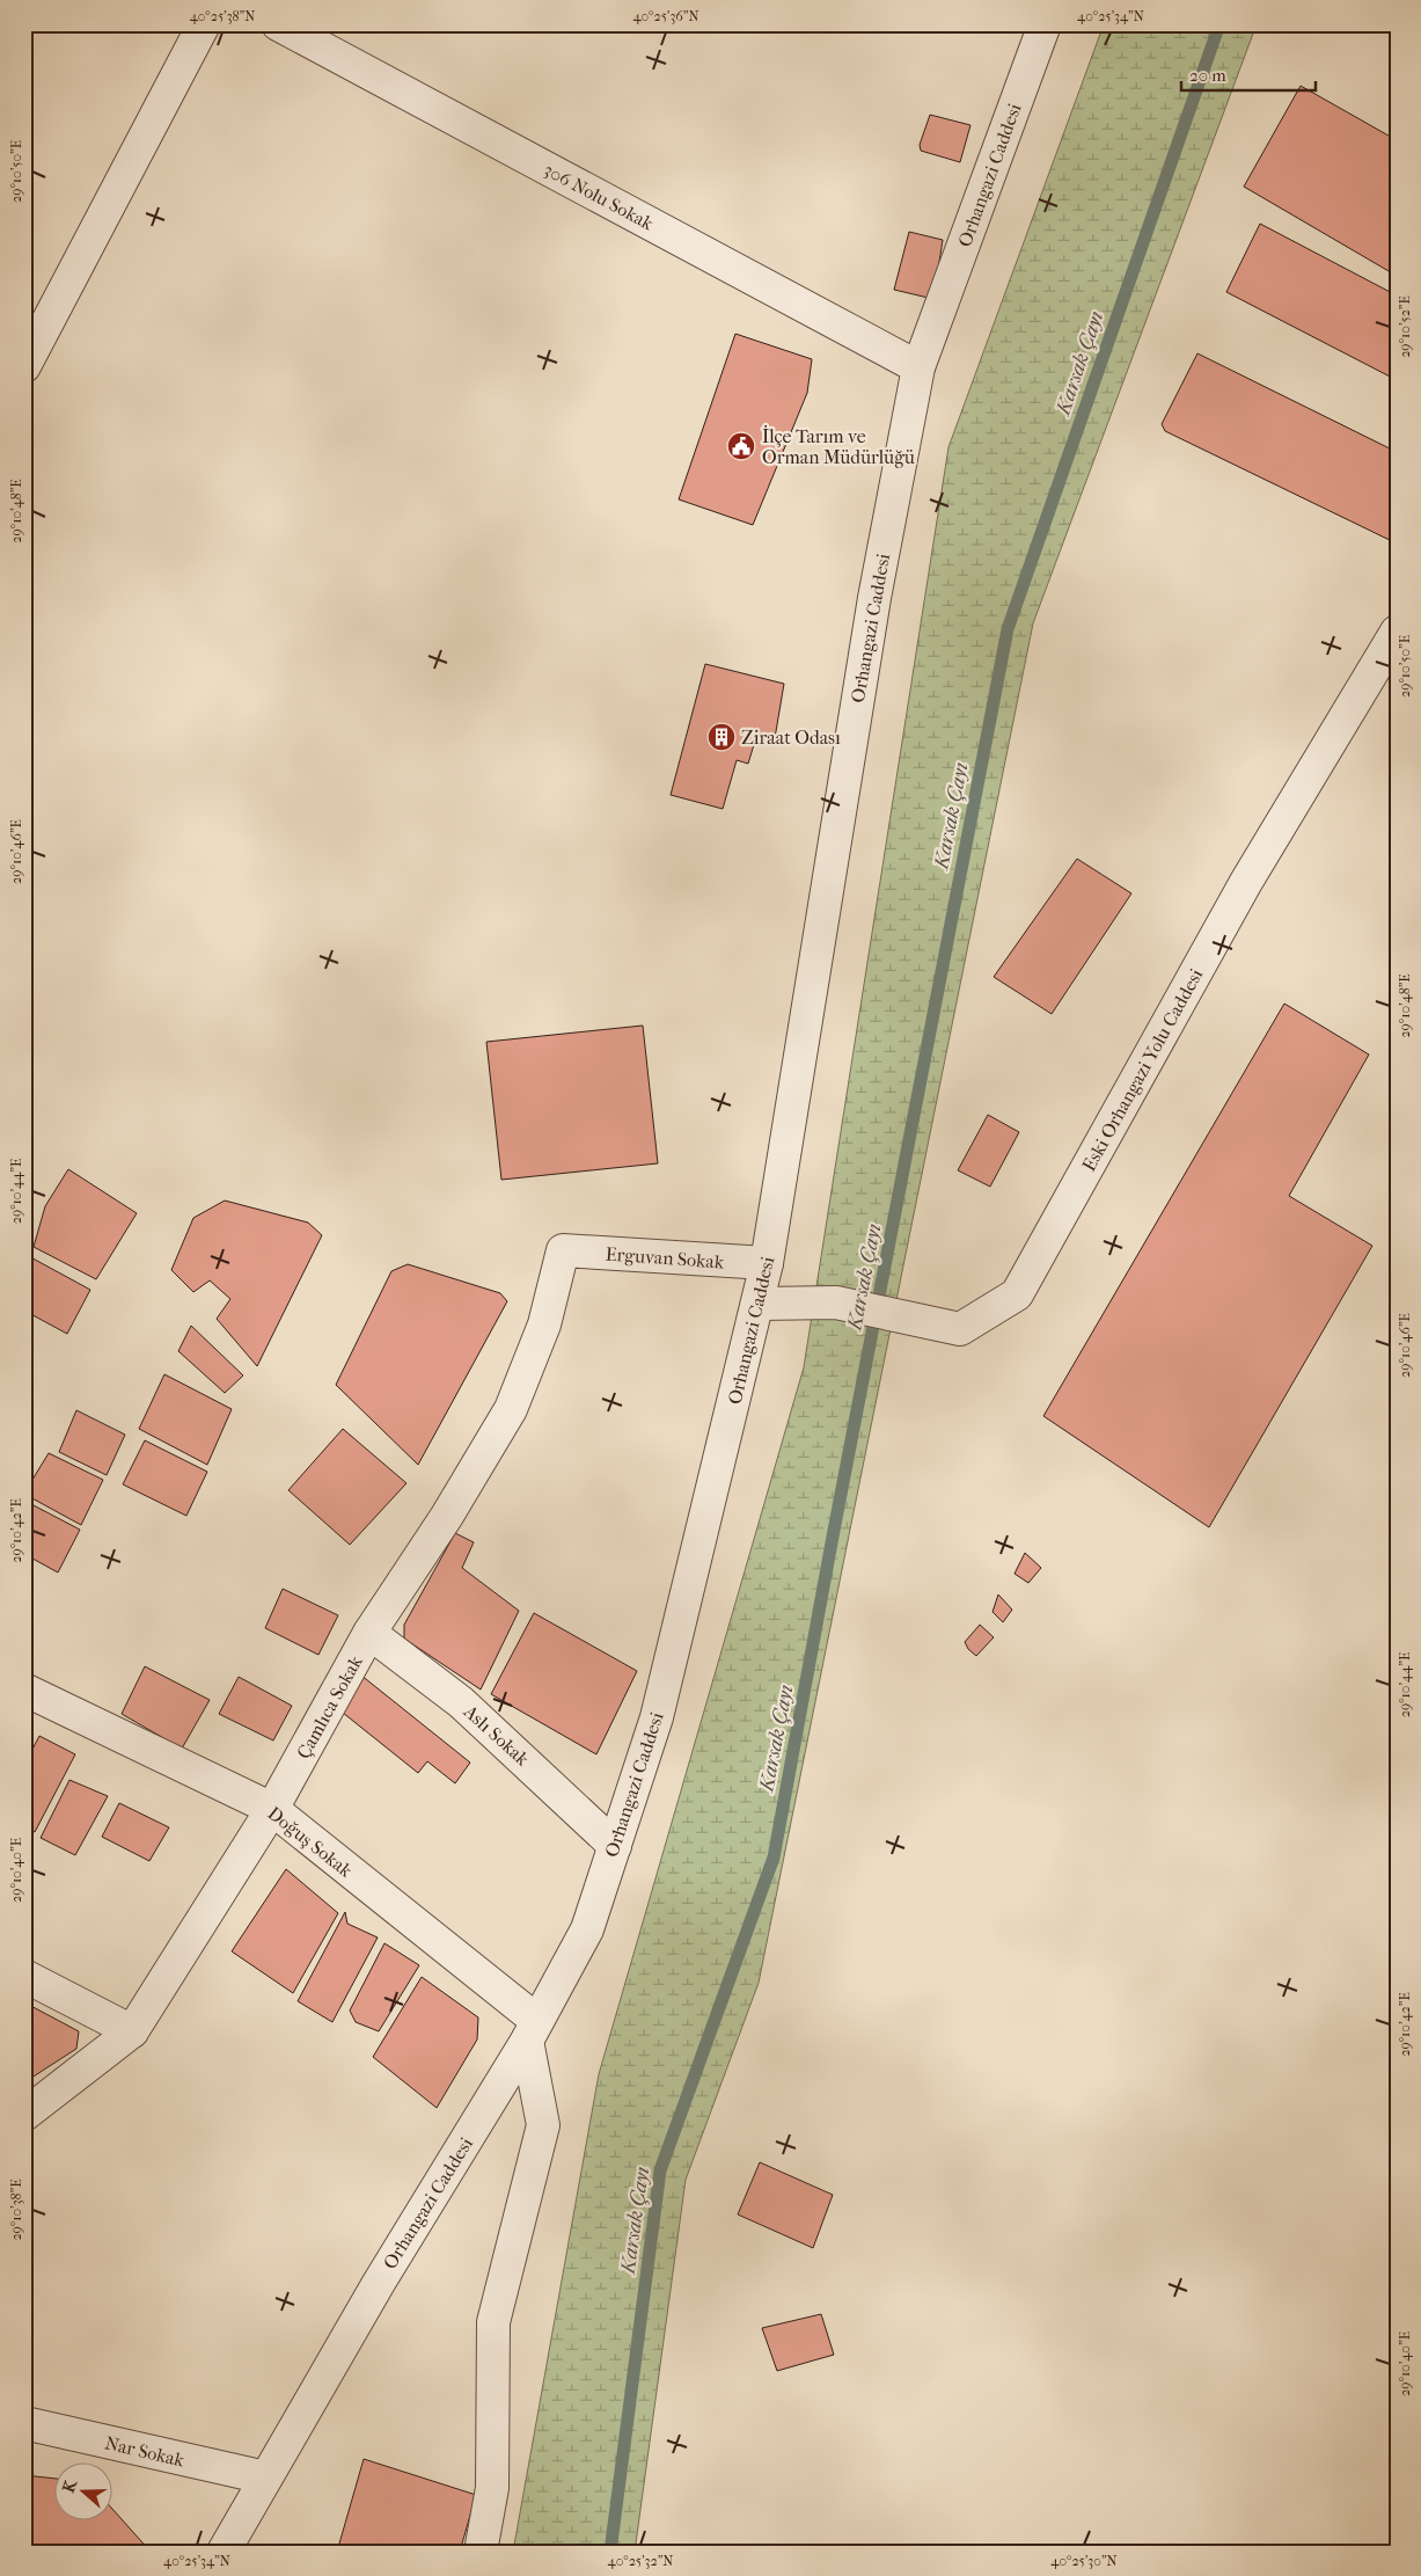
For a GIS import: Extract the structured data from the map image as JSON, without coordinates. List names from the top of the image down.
{
  "streets": {
    "street": [
      "Orhangazi Caddesi",
      "306 Nolu Sokak",
      "Eski Orhangazi Yolu Caddesi",
      "Erguvan Sokak",
      "Çamlıca Sokak",
      "Aslı Sokak",
      "Doğuş Sokak",
      "Nar Sokak"
    ]
  },
  "crossings": [
    ["Orhangazi Caddesi", "306 Nolu Sokak"],
    ["Orhangazi Caddesi", "Eski Orhangazi Yolu Caddesi"],
    ["Orhangazi Caddesi", "Erguvan Sokak"],
    ["Orhangazi Caddesi", "Aslı Sokak"],
    ["Orhangazi Caddesi", "Doğuş Sokak"],
    ["Orhangazi Caddesi", "Nar Sokak"],
    ["Erguvan Sokak", "Çamlıca Sokak"],
    ["Çamlıca Sokak", "Aslı Sokak"],
    ["Çamlıca Sokak", "Doğuş Sokak"]
  ],
  "water": ["Karsak Çayı"],
  "places": {
    "public building": ["İlçe Tarım ve Orman Müdürlüğü"],
    "building": ["Ziraat Odası"]
  },
  "scale_bar": "20 m",
  "north": "left",
  "coordinates": [
    "40°25'38\"N",
    "40°25'36\"N",
    "40°25'34\"N",
    "29°10'50\"E",
    "29°10'52\"E",
    "29°10'48\"E",
    "29°10'46\"E",
    "29°10'44\"E",
    "29°10'42\"E",
    "29°10'40\"E",
    "29°10'38\"E",
    "40°25'32\"N",
    "40°25'30\"N"
  ]
}
